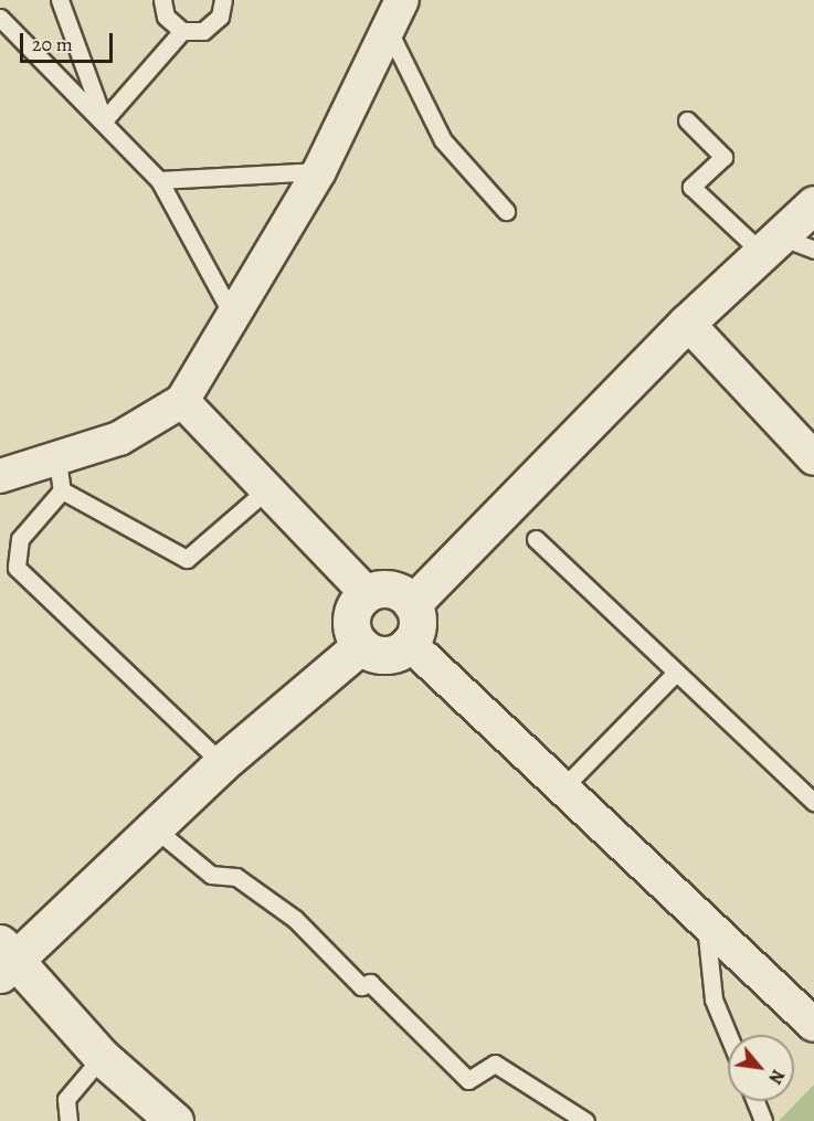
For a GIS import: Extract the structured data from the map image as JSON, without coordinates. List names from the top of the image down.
{
  "scale_bar": "20 m",
  "north": "bottom right"
}
